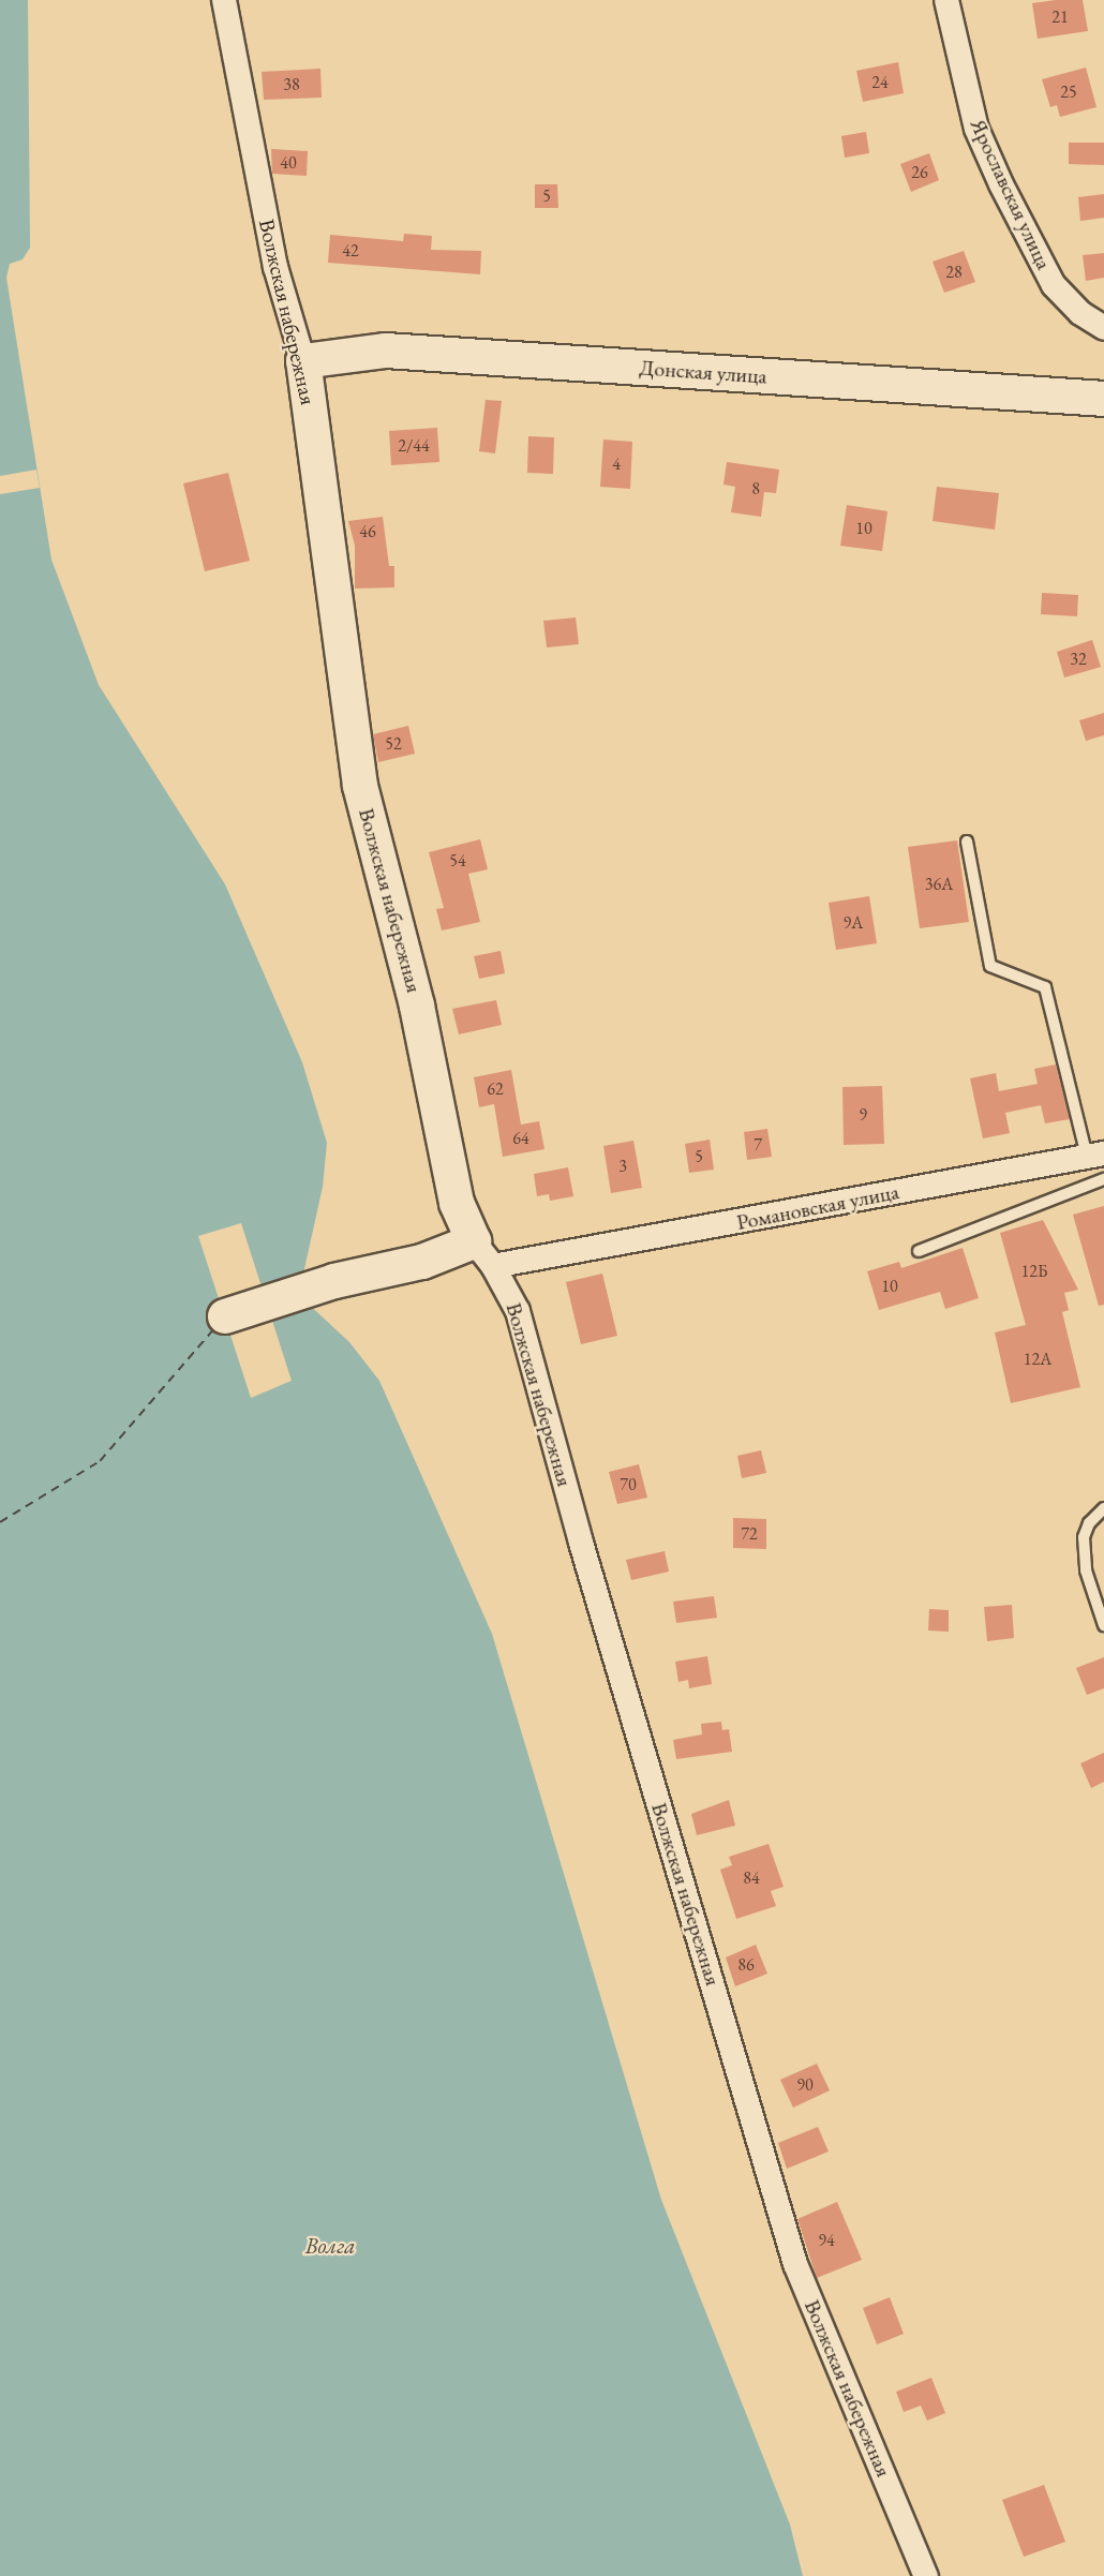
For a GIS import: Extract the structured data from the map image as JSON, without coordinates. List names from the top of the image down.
{
  "streets": {
    "street": [
      "Ярославская улица",
      "Волжская набережная",
      "Донская улица",
      "Романовская улица"
    ]
  },
  "crossings": [
    ["Волжская набережная", "Донская улица"],
    ["Волжская набережная", "Романовская улица"]
  ],
  "water": ["Волга"],
  "house_numbers": [
    "21",
    "24",
    "38",
    "25",
    "40",
    "26",
    "5",
    "42",
    "28",
    "2/44",
    "4",
    "8",
    "10",
    "46",
    "32",
    "52",
    "54",
    "36А",
    "9А",
    "62",
    "9",
    "64",
    "7",
    "5",
    "3",
    "12Б",
    "10",
    "12А",
    "70",
    "72",
    "84",
    "86",
    "90",
    "94"
  ]
}
